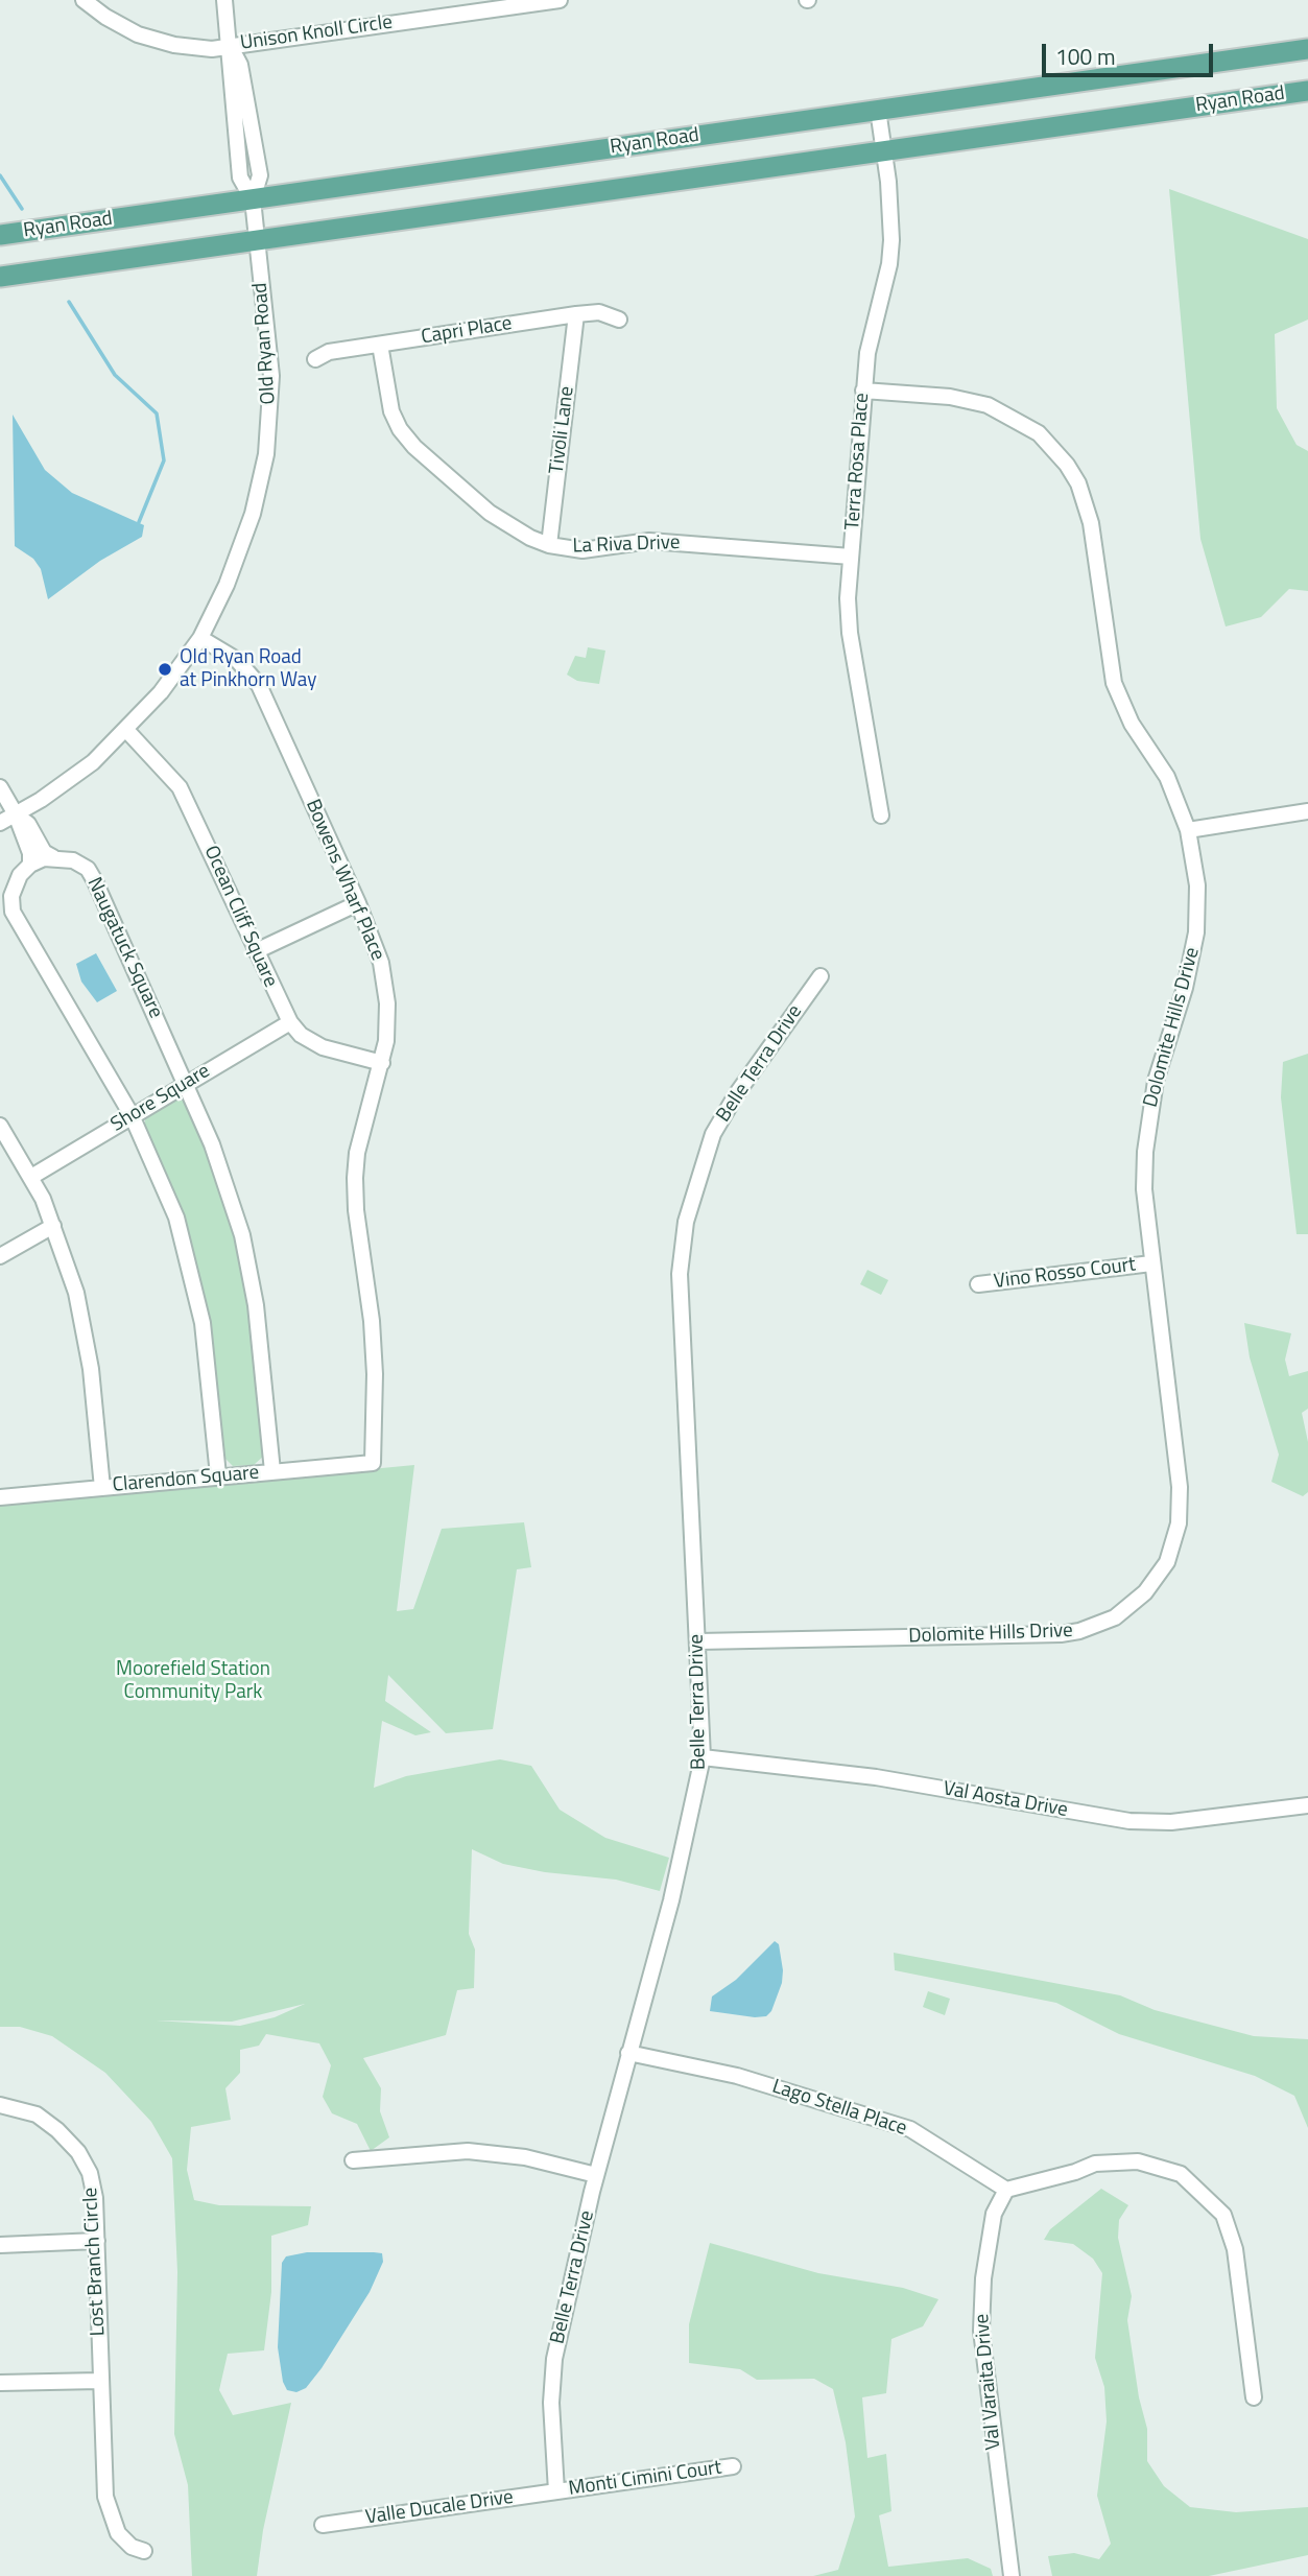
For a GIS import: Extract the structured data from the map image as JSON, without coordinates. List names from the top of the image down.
{
  "streets": {
    "main road": ["Ryan Road"],
    "street": [
      "Unison Knoll Circle",
      "Capri Place",
      "Old Ryan Road",
      "Tivoli Lane",
      "Terra Rosa Place",
      "La Riva Drive",
      "Bowens Wharf Place",
      "Ocean Cliff Square",
      "Naugatuck Square",
      "Dolomite Hills Drive",
      "Belle Terra Drive",
      "Shore Square",
      "Vino Rosso Court",
      "Clarendon Square",
      "Val Aosta Drive",
      "Lago Stella Place",
      "Lost Branch Circle",
      "Val Varaita Drive",
      "Monti Cimini Court",
      "Valle Ducale Drive"
    ]
  },
  "crossings": [
    ["Unison Knoll Circle", "Old Ryan Road"],
    ["Ryan Road", "Old Ryan Road"],
    ["Ryan Road", "Terra Rosa Place"],
    ["Capri Place", "Tivoli Lane"],
    ["Capri Place", "La Riva Drive"],
    ["Old Ryan Road", "Bowens Wharf Place"],
    ["Old Ryan Road", "Ocean Cliff Square"],
    ["Tivoli Lane", "La Riva Drive"],
    ["Terra Rosa Place", "La Riva Drive"],
    ["Terra Rosa Place", "Dolomite Hills Drive"],
    ["Bowens Wharf Place", "Ocean Cliff Square"],
    ["Bowens Wharf Place", "Clarendon Square"],
    ["Ocean Cliff Square", "Shore Square"],
    ["Naugatuck Square", "Shore Square"],
    ["Naugatuck Square", "Clarendon Square"],
    ["Dolomite Hills Drive", "Belle Terra Drive"],
    ["Dolomite Hills Drive", "Vino Rosso Court"],
    ["Belle Terra Drive", "Val Aosta Drive"],
    ["Belle Terra Drive", "Lago Stella Place"],
    ["Belle Terra Drive", "Monti Cimini Court"],
    ["Belle Terra Drive", "Valle Ducale Drive"],
    ["Lago Stella Place", "Val Varaita Drive"],
    ["Monti Cimini Court", "Valle Ducale Drive"]
  ],
  "parks": ["Moorefield Station Community Park"],
  "places": ["Old Ryan Road at Pinkhorn Way"],
  "scale_bar": "100 m"
}
